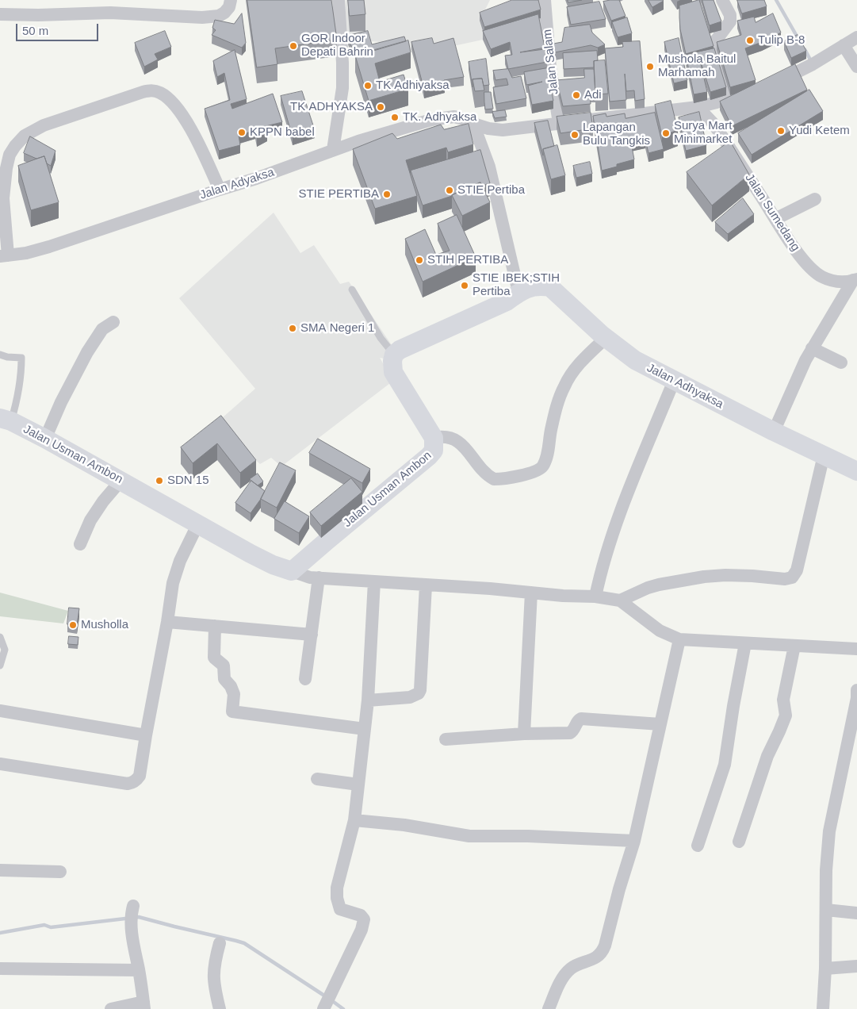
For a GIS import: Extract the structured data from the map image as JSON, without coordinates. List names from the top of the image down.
{
  "streets": {
    "street": [
      "Jalan Salam",
      "Jalan Adyaksa",
      "Jalan Sumedang",
      "Jalan Adhyaksa",
      "Jalan Usman Ambon"
    ]
  },
  "places": [
    "Tulip B-8",
    "GOR Indoor Depati Bahrin",
    "Mushola Baitul Marhamah",
    "TK Adhiyaksa",
    "Adi",
    "TK ADHYAKSA",
    "TK. Adhyaksa",
    "Yudi Ketem",
    "KPPN babel",
    "Surya Mart Minimarket",
    "Lapangan Bulu Tangkis",
    "STIE Pertiba",
    "STIE PERTIBA",
    "STIH PERTIBA",
    "STIE IBEK;STIH Pertiba",
    "SMA Negeri 1",
    "SDN 15",
    "Musholla"
  ],
  "scale_bar": "50 m"
}
